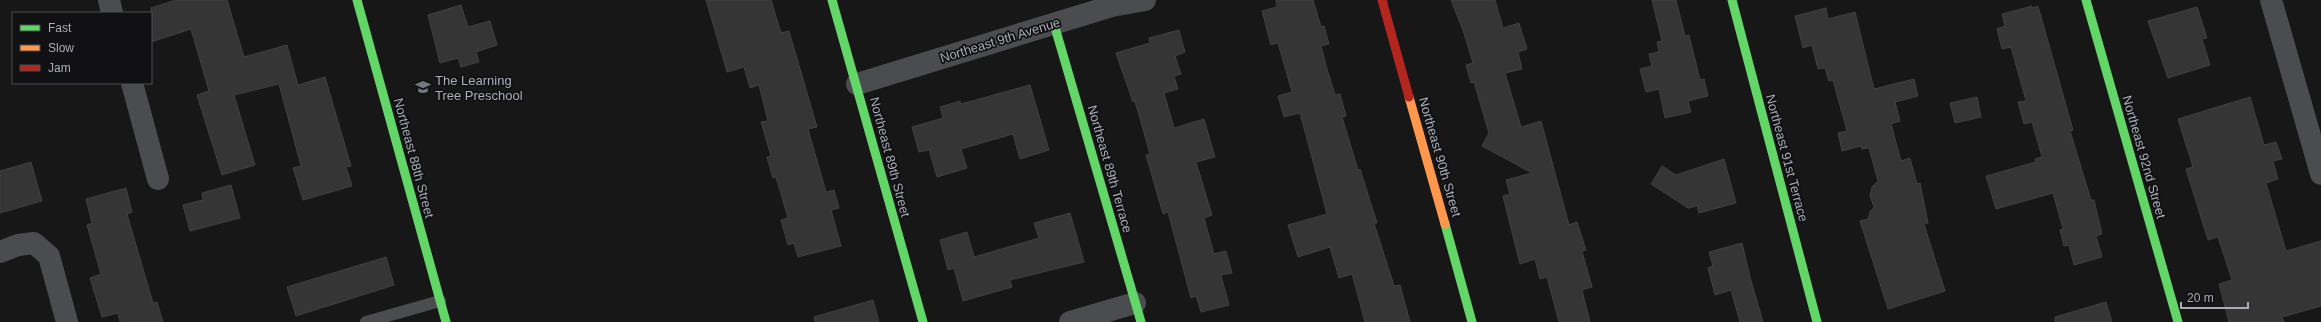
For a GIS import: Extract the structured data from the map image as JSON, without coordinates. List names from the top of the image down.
{
  "streets": {
    "street": [
      "Northeast 9th Avenue",
      "Northeast 89th Street",
      "Northeast 90th Street",
      "Northeast 92nd Street",
      "Northeast 88th Street",
      "Northeast 91st Terrace",
      "Northeast 89th Terrace"
    ]
  },
  "crossings": [
    ["Northeast 9th Avenue", "Northeast 89th Street"],
    ["Northeast 9th Avenue", "Northeast 89th Terrace"]
  ],
  "places": {
    "school or university": ["The Learning Tree Preschool"]
  },
  "legend": ["Fast", "Slow", "Jam"],
  "scale_bar": "20 m"
}
